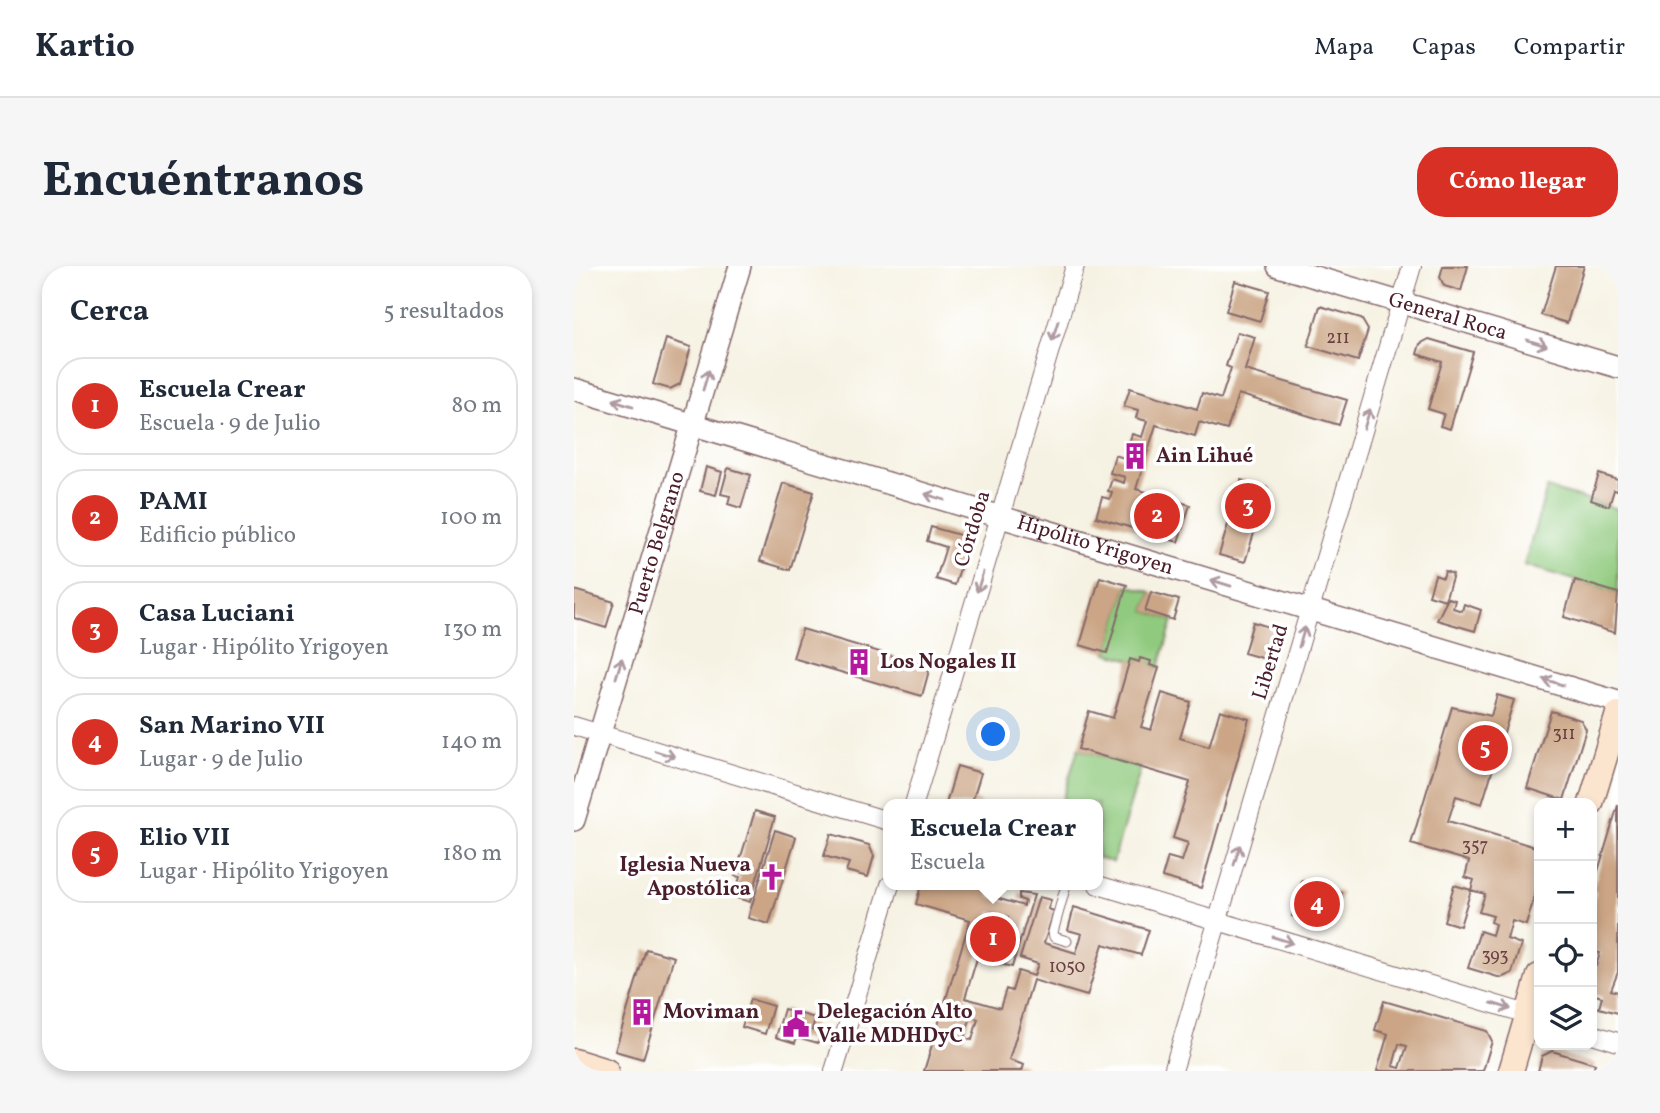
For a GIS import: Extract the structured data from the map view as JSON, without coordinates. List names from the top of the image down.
{
  "streets": {
    "street": [
      "General Roca",
      "Córdoba",
      "Puerto Belgrano",
      "Hipólito Yrigoyen",
      "Libertad"
    ]
  },
  "crossings": [
    ["General Roca", "Libertad"],
    ["Córdoba", "Hipólito Yrigoyen"],
    ["Puerto Belgrano", "Hipólito Yrigoyen"],
    ["Hipólito Yrigoyen", "Libertad"]
  ],
  "one_way": [
    "General Roca",
    "Córdoba",
    "Puerto Belgrano",
    "Hipólito Yrigoyen",
    "Libertad"
  ],
  "places": {
    "building": ["Ain Lihué", "Los Nogales II", "Moviman"],
    "church": ["Iglesia Nueva Apostólica"],
    "public building": ["Delegación Alto Valle MDHDyC"]
  },
  "house_numbers": [
    "211",
    "311",
    "357",
    "393",
    "1050"
  ],
  "page": {
    "header": "Kartio",
    "nav": ["Mapa", "Capas", "Compartir"],
    "buttons": "Cómo llegar",
    "title": "Encuéntranos",
    "heading": ["Cerca", "5 resultados"],
    "list": [
      {
        "mark": "1",
        "name": "Escuela Crear",
        "note": "Escuela · 9 de Julio",
        "value": "80 m"
      },
      {
        "mark": "2",
        "name": "PAMI",
        "note": "Edificio público",
        "value": "100 m"
      },
      {
        "mark": "3",
        "name": "Casa Luciani",
        "note": "Lugar · Hipólito Yrigoyen",
        "value": "130 m"
      },
      {
        "mark": "4",
        "name": "San Marino VII",
        "note": "Lugar · 9 de Julio",
        "value": "140 m"
      },
      {
        "mark": "5",
        "name": "Elio VII",
        "note": "Lugar · Hipólito Yrigoyen",
        "value": "180 m"
      }
    ],
    "pins": [
      "3",
      "2",
      "5",
      "4",
      "1"
    ],
    "map_buttons": ["+", "−"],
    "popup": ["Escuela Crear", "Escuela"]
  }
}
